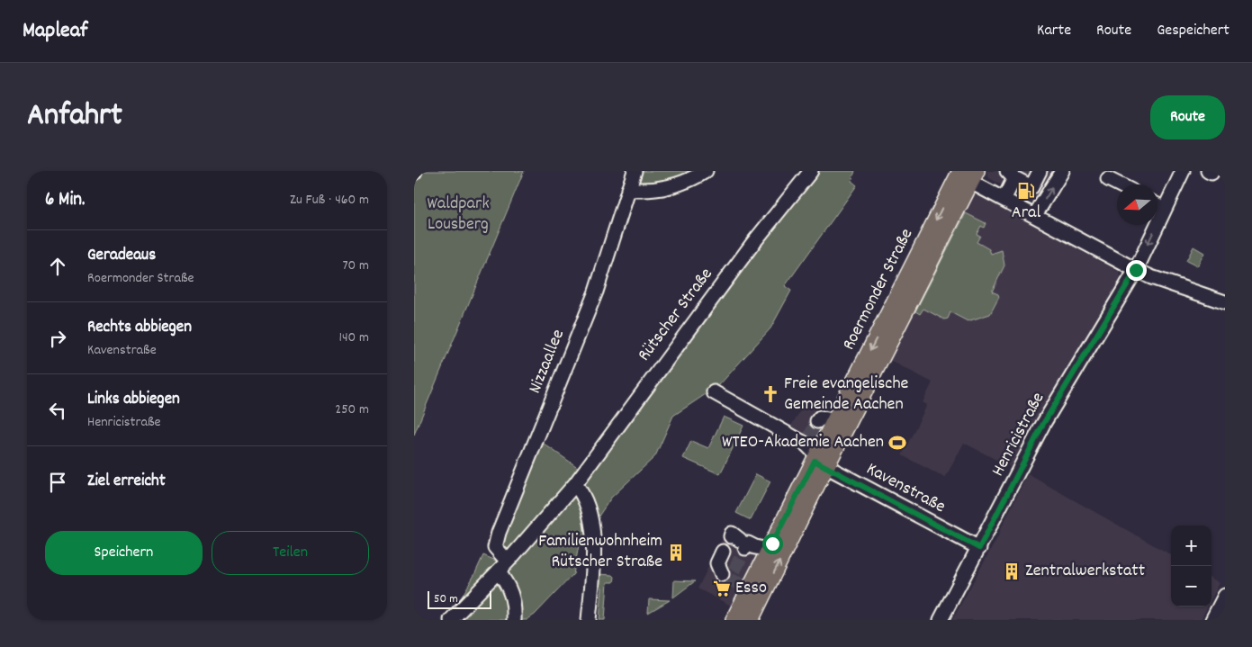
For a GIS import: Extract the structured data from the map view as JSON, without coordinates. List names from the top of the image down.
{
  "streets": {
    "main road": ["Roermonder Straße"],
    "street": [
      "Rütscher Straße",
      "Nizzaallee",
      "Henricistraße",
      "Kavenstraße"
    ]
  },
  "crossings": [
    ["Roermonder Straße", "Kavenstraße"],
    ["Rütscher Straße", "Nizzaallee"],
    ["Henricistraße", "Kavenstraße"]
  ],
  "parks": ["Waldpark Lousberg"],
  "places": {
    "fuel station": ["Aral"],
    "church": ["Freie evangelische Gemeinde Aachen"],
    "sports": ["WTEO-Akademie Aachen"],
    "building": ["Familienwohnheim Rütscher Straße", "Zentralwerkstatt"],
    "supermarket": ["Esso"]
  },
  "scale_bar": "50 m",
  "north": "left",
  "page": {
    "header": "Mapleaf",
    "nav": ["Karte", "Route", "Gespeichert"],
    "title": "Anfahrt",
    "buttons": [
      "Route",
      ["Speichern", "Teilen"]
    ],
    "heading": ["6 Min.", "Zu Fuß · 460 m"],
    "list": [
      ["Geradeaus", "Roermonder Straße", "70 m"],
      ["Rechts abbiegen", "Kavenstraße", "140 m"],
      ["Links abbiegen", "Henricistraße", "250 m"],
      "Ziel erreicht"
    ],
    "map_buttons": ["+", "−"],
    "scale": "50 m"
  }
}
